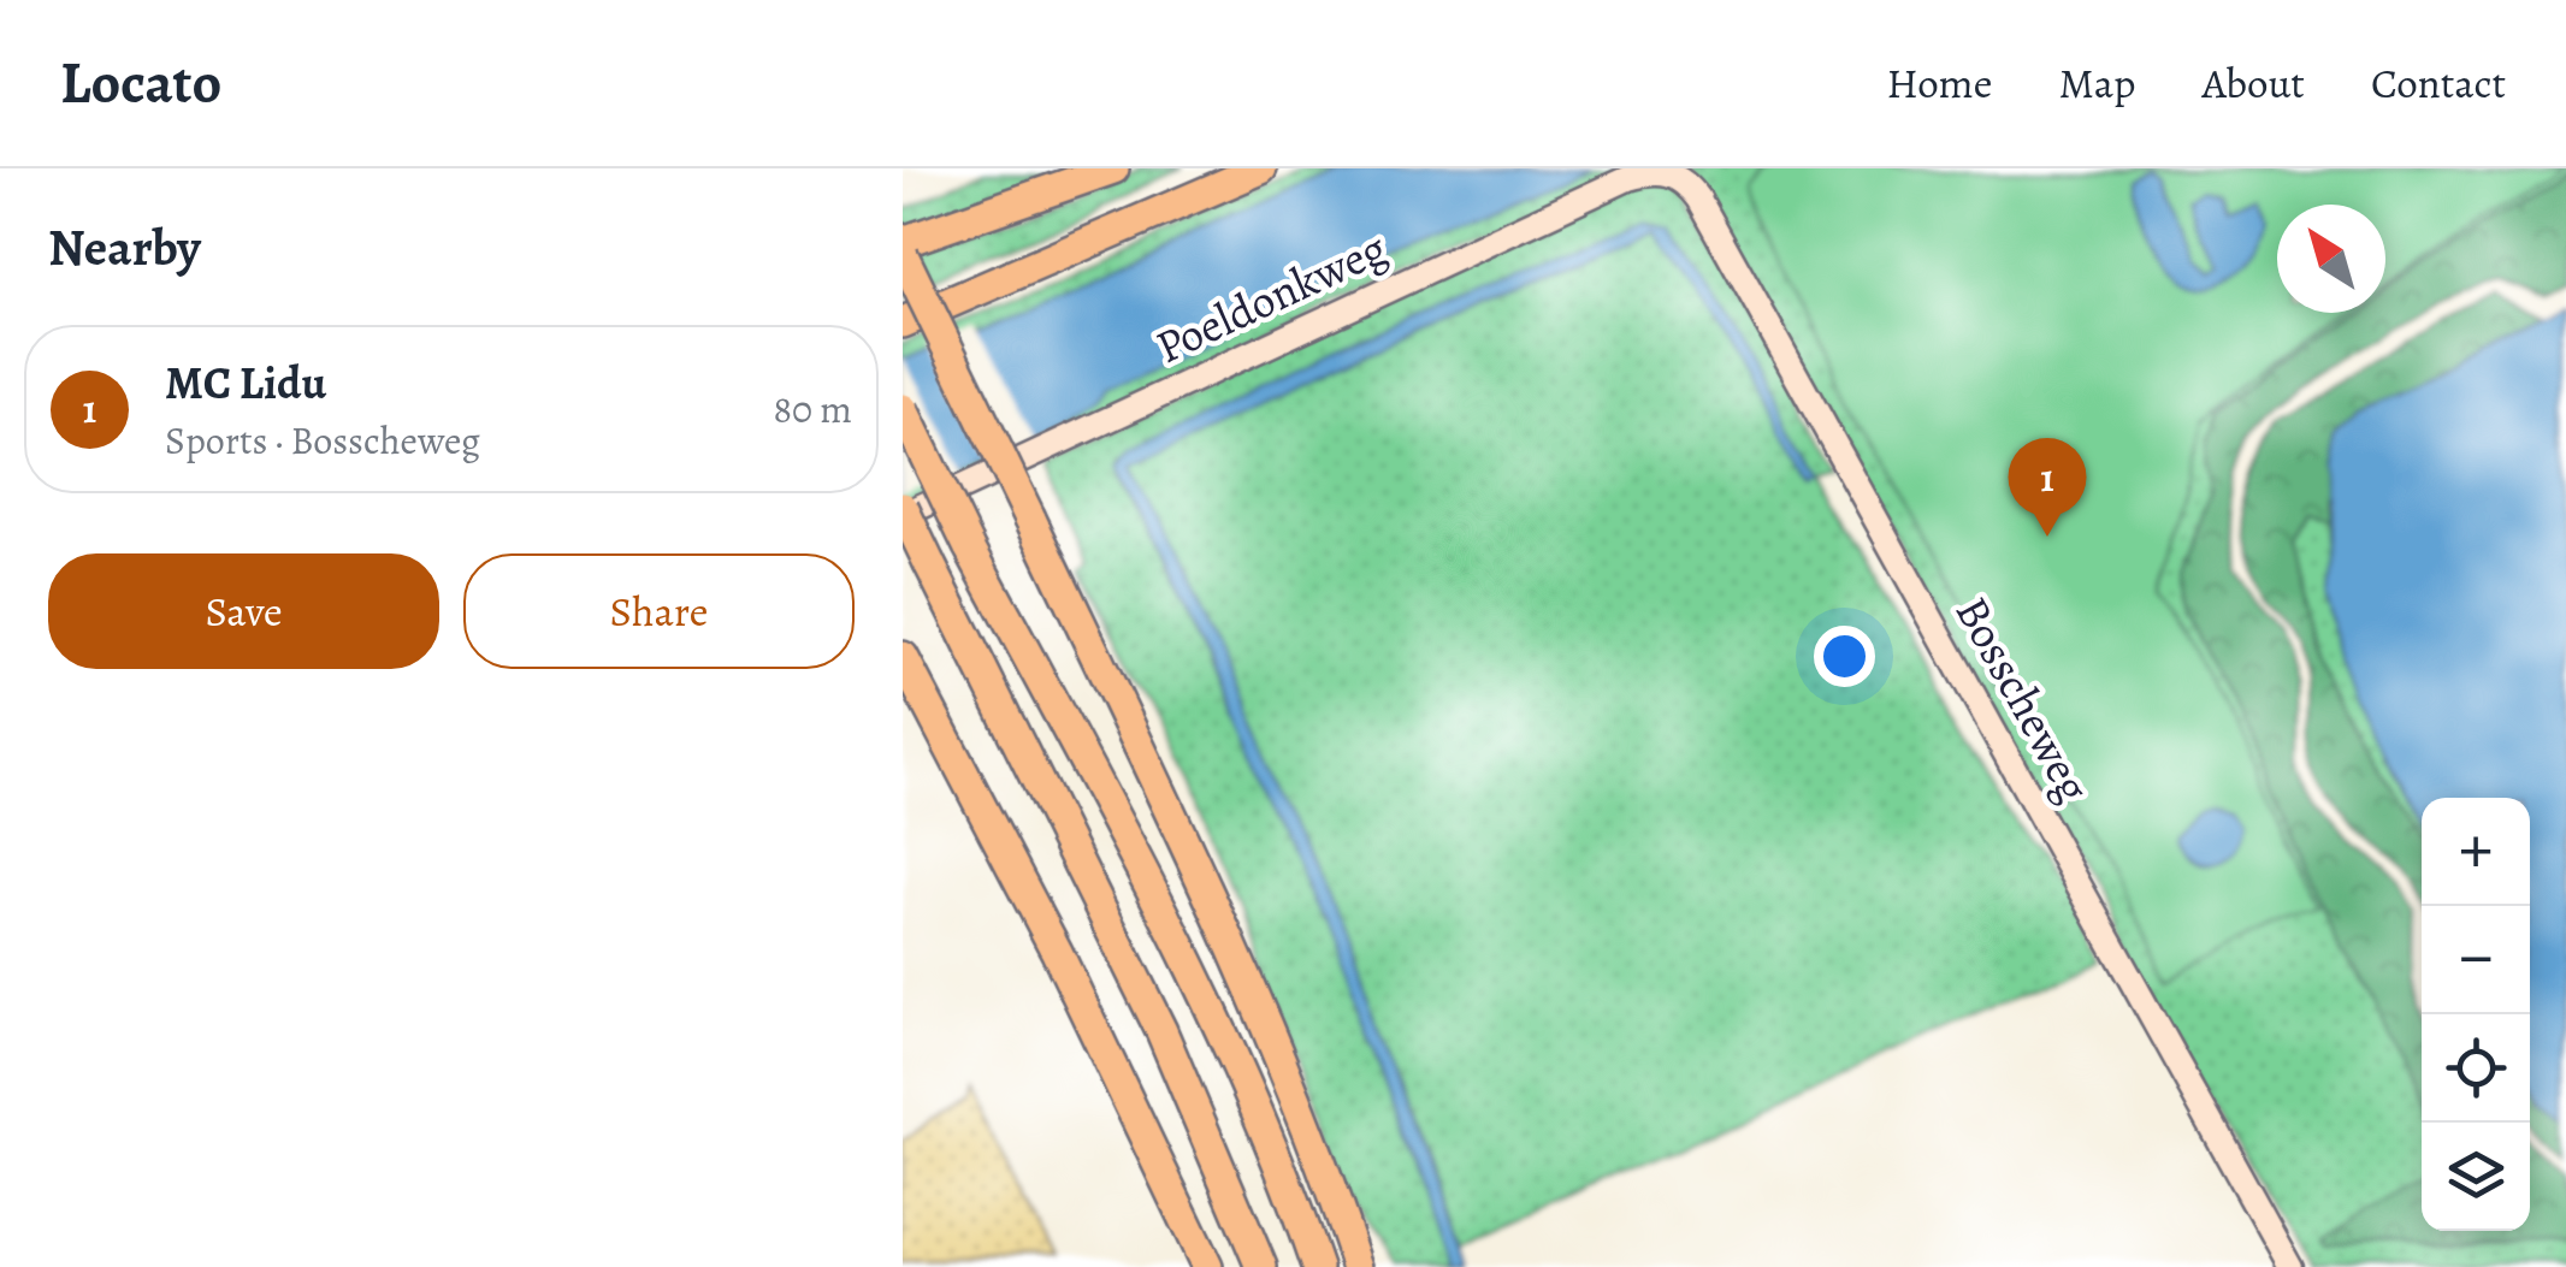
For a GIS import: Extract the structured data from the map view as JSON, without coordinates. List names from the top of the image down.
{
  "streets": {
    "street": ["Poeldonkweg", "Bosscheweg"]
  },
  "crossings": [
    ["Poeldonkweg", "Bosscheweg"]
  ],
  "north": "top left",
  "page": {
    "header": "Locato",
    "nav": [
      "Home",
      "Map",
      "About",
      "Contact"
    ],
    "heading": "Nearby",
    "list": [
      {
        "mark": "1",
        "name": "MC Lidu",
        "note": "Sports · Bosscheweg",
        "value": "80 m"
      }
    ],
    "pins": "1",
    "buttons": ["Save", "Share"],
    "map_buttons": ["+", "−"]
  }
}
